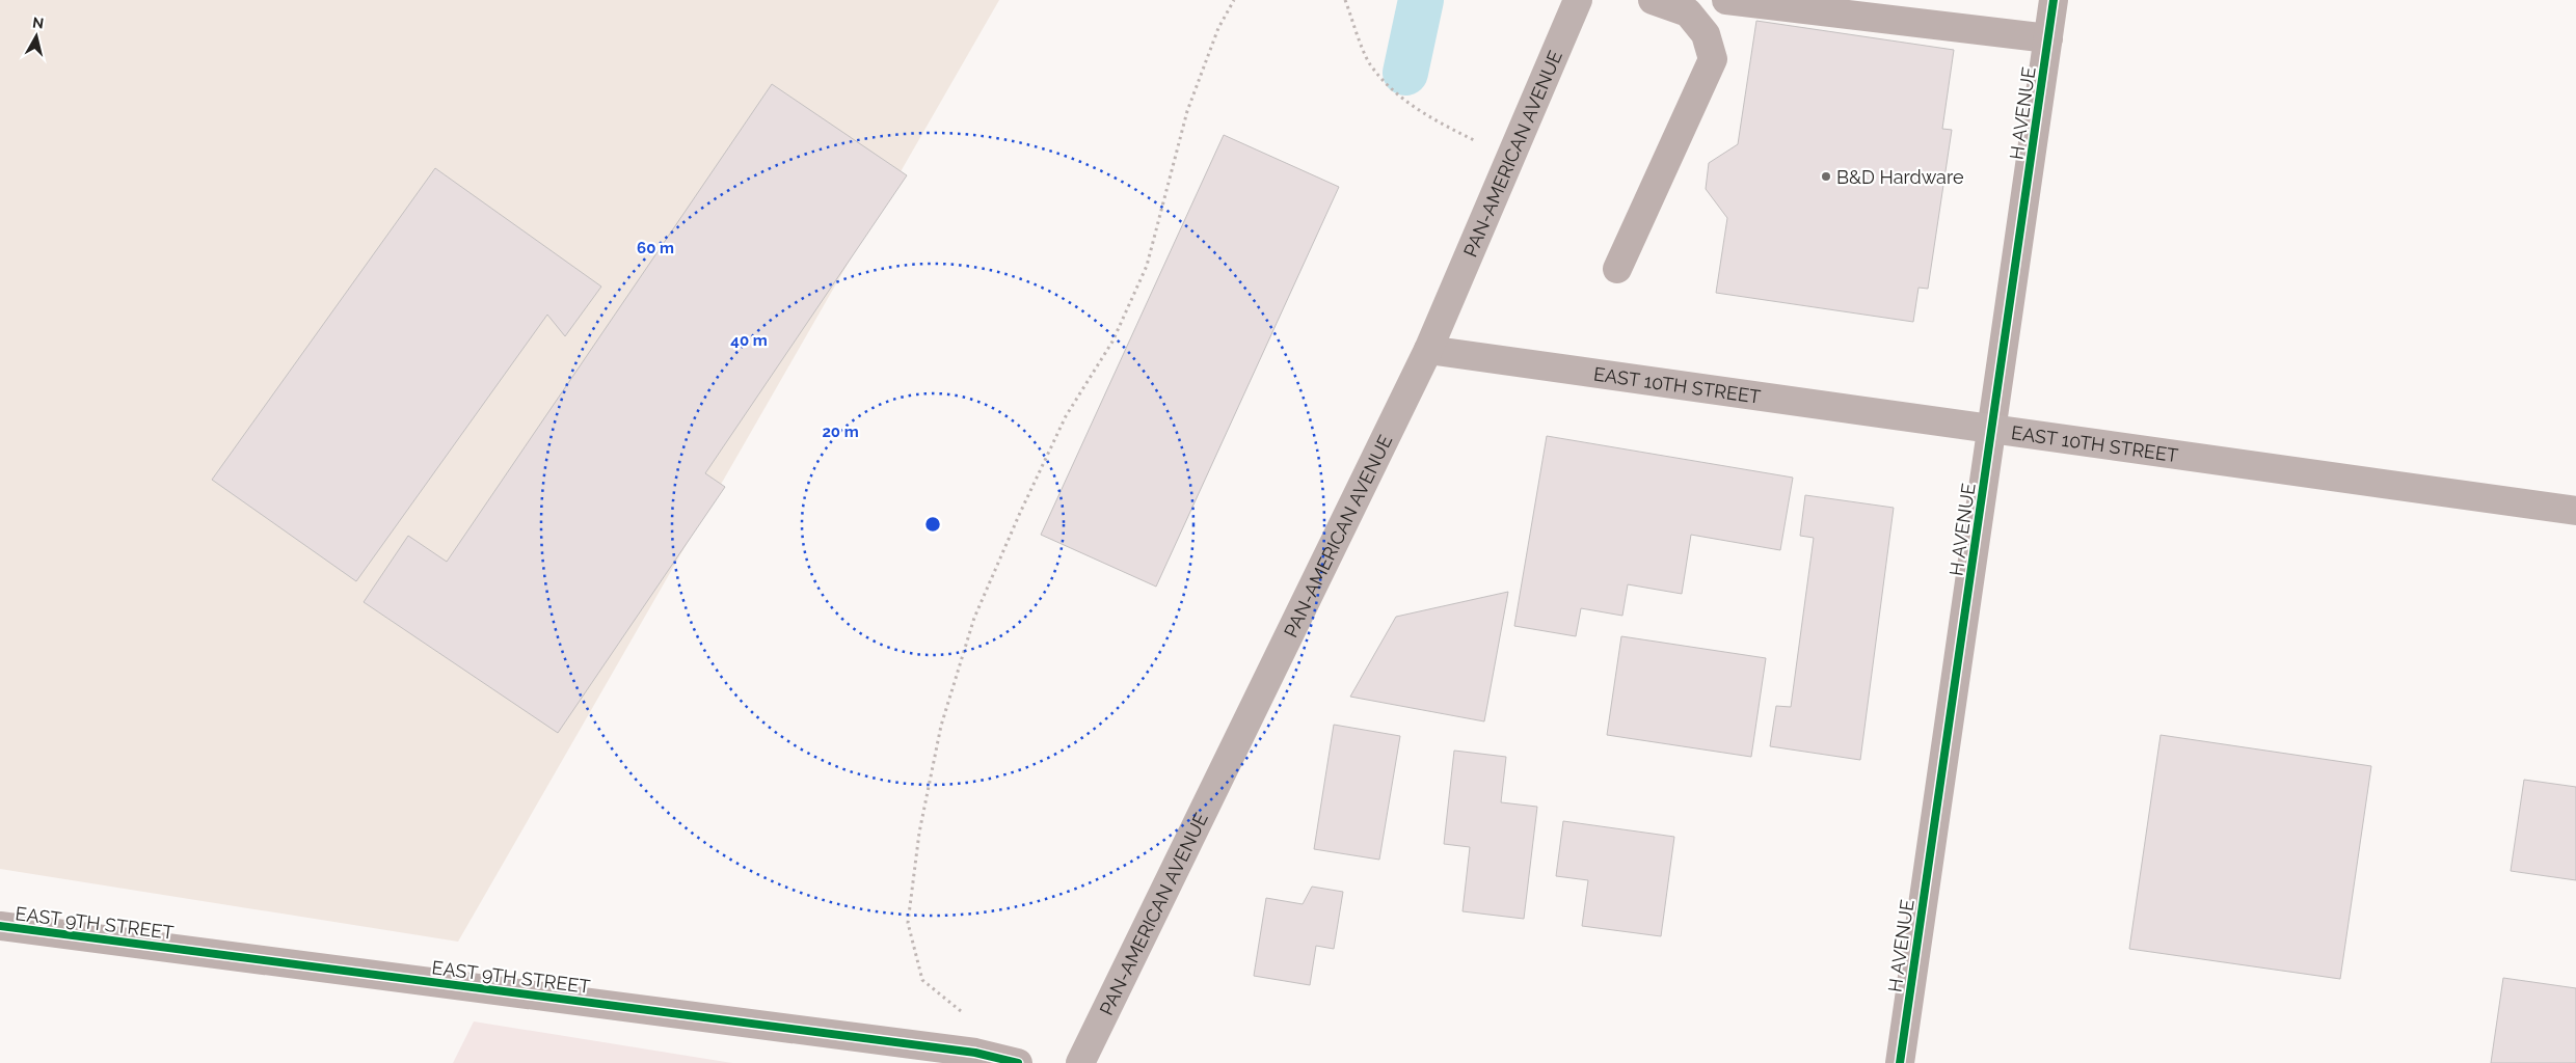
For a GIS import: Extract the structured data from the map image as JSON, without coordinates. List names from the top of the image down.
{
  "streets": {
    "main road": ["PAN-AMERICAN AVENUE", "EAST 10TH STREET"],
    "street": ["H AVENUE", "EAST 9TH STREET"]
  },
  "crossings": [
    ["H AVENUE", "EAST 10TH STREET"],
    ["PAN-AMERICAN AVENUE", "EAST 10TH STREET"]
  ],
  "places": ["B&D Hardware"],
  "north": "top",
  "rings": ["60 m", "40 m", "20 m"]
}
